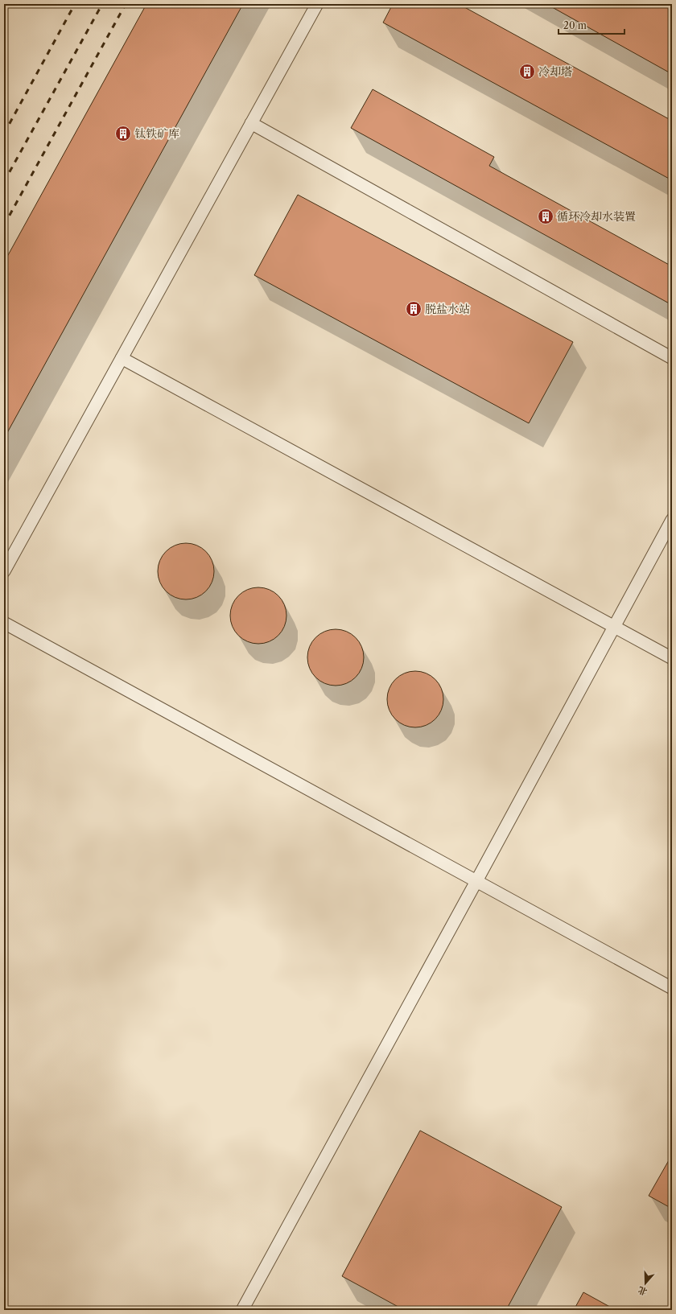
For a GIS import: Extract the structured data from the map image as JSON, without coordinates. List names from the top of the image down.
{
  "places": {
    "building": [
      "冷却塔",
      "钛铁矿库",
      "循环冷却水装置",
      "脱盐水站"
    ]
  },
  "scale_bar": "20 m",
  "north": "bottom"
}
